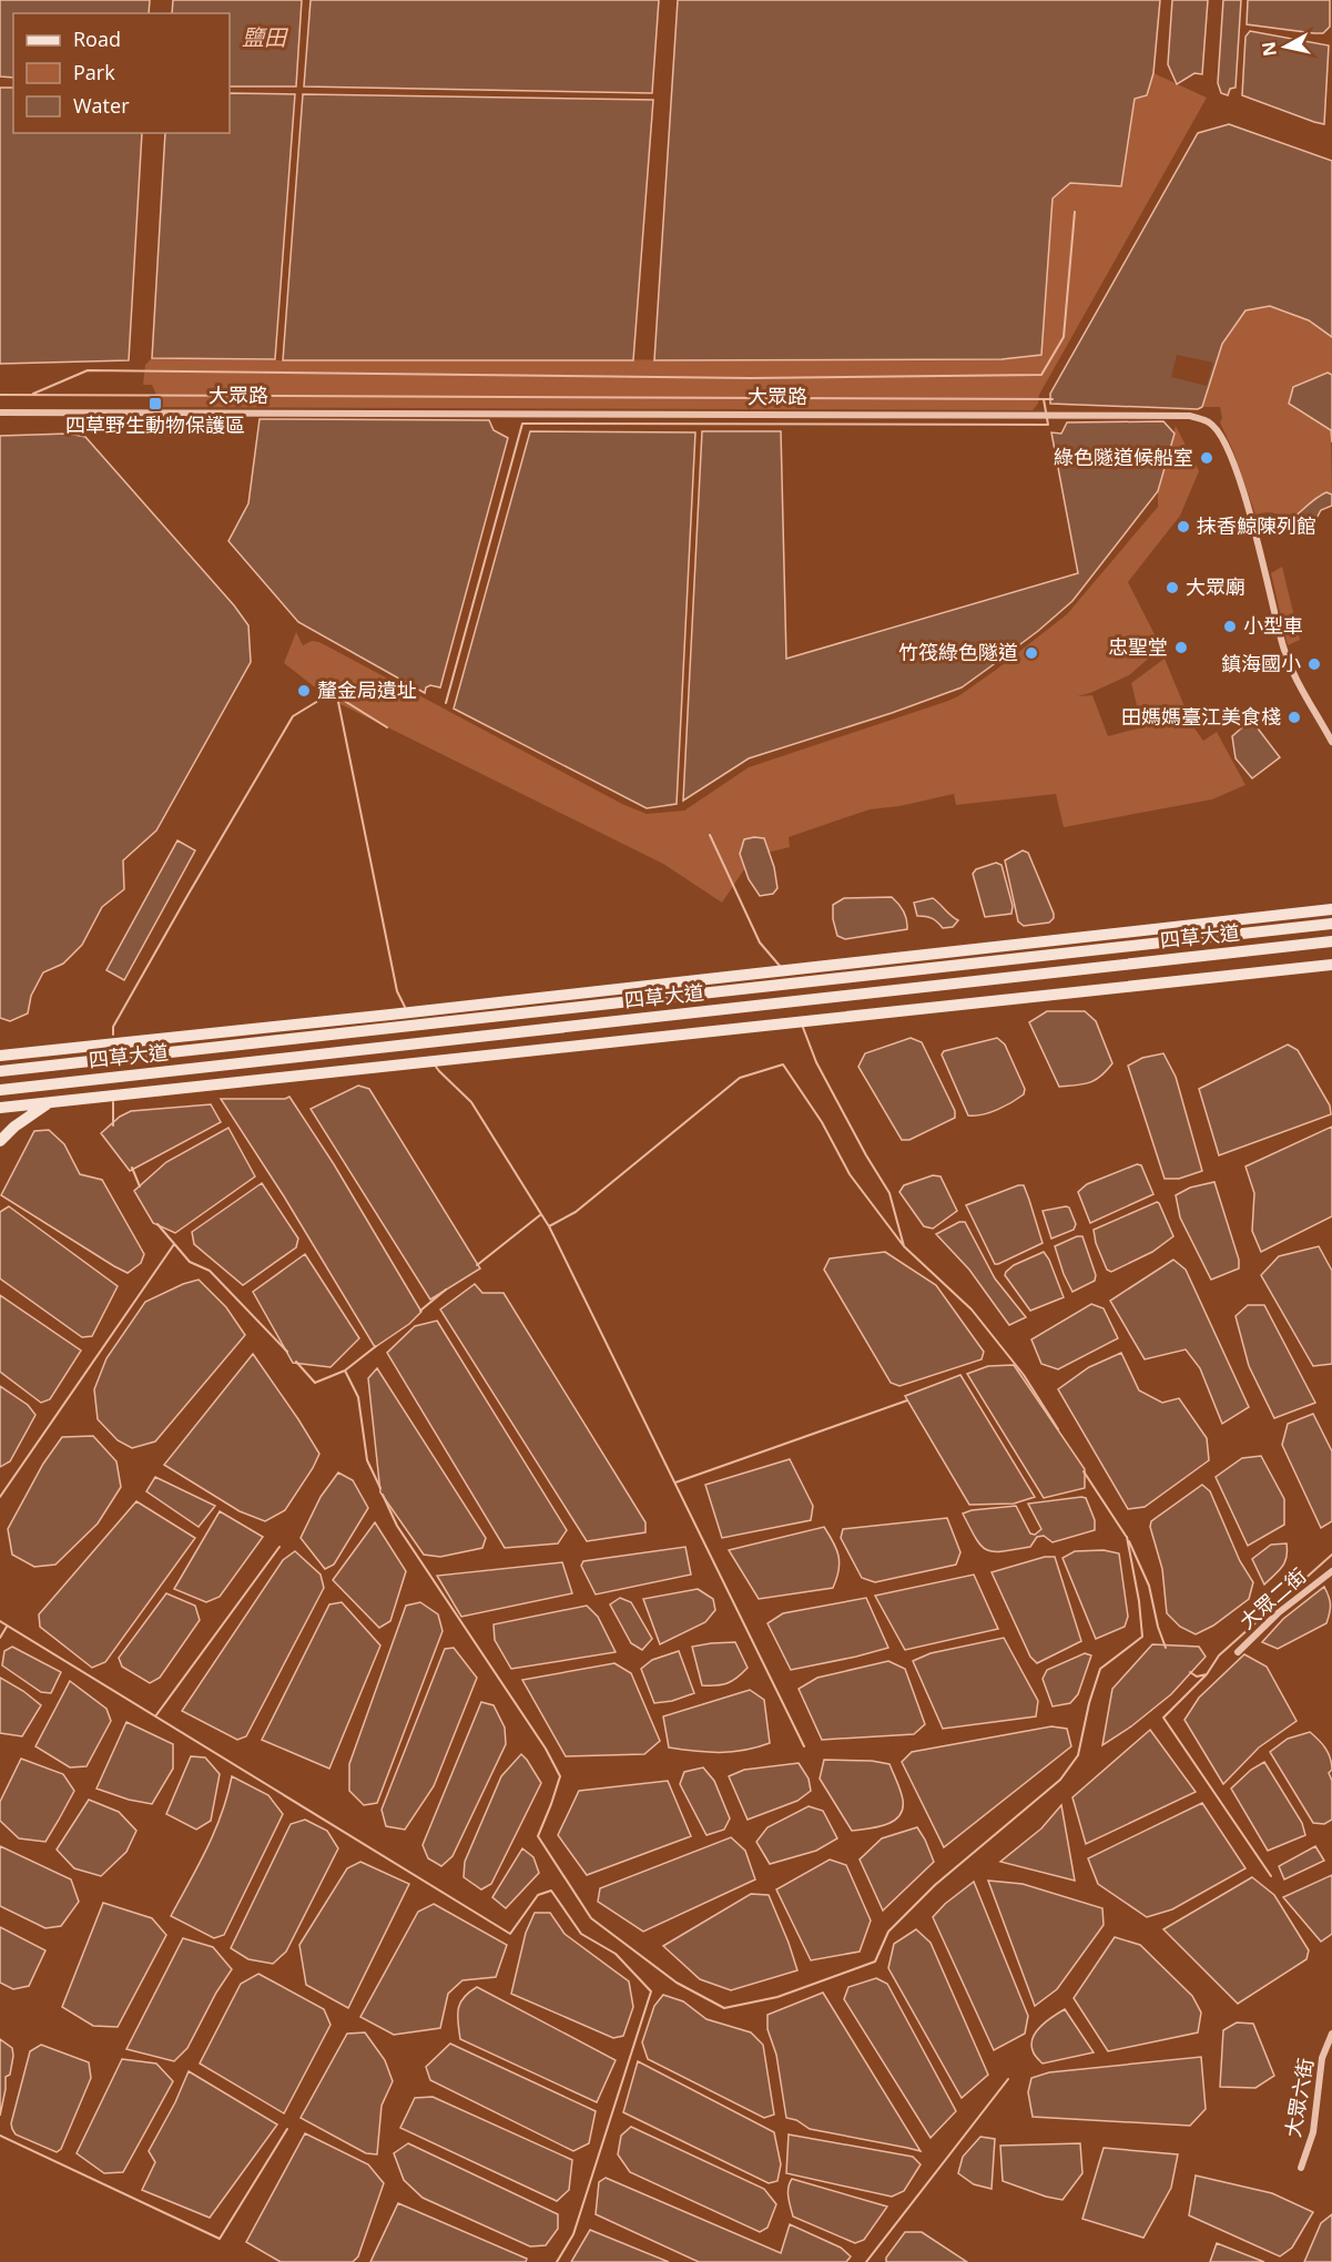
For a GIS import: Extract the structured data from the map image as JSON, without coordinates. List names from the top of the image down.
{
  "streets": {
    "street": [
      "大眾路",
      "四草大道",
      "大眾二街",
      "大眾六街"
    ]
  },
  "water": ["鹽田"],
  "places": {
    "transit": ["四草野生動物保護區"],
    "other": [
      "綠色隧道候船室",
      "抹香鯨陳列館",
      "大眾廟",
      "小型車",
      "忠聖堂",
      "竹筏綠色隧道",
      "鎮海國小",
      "釐金局遺址",
      "田媽媽臺江美食棧"
    ]
  },
  "legend": ["Road", "Park", "Water"],
  "north": "left"
}
